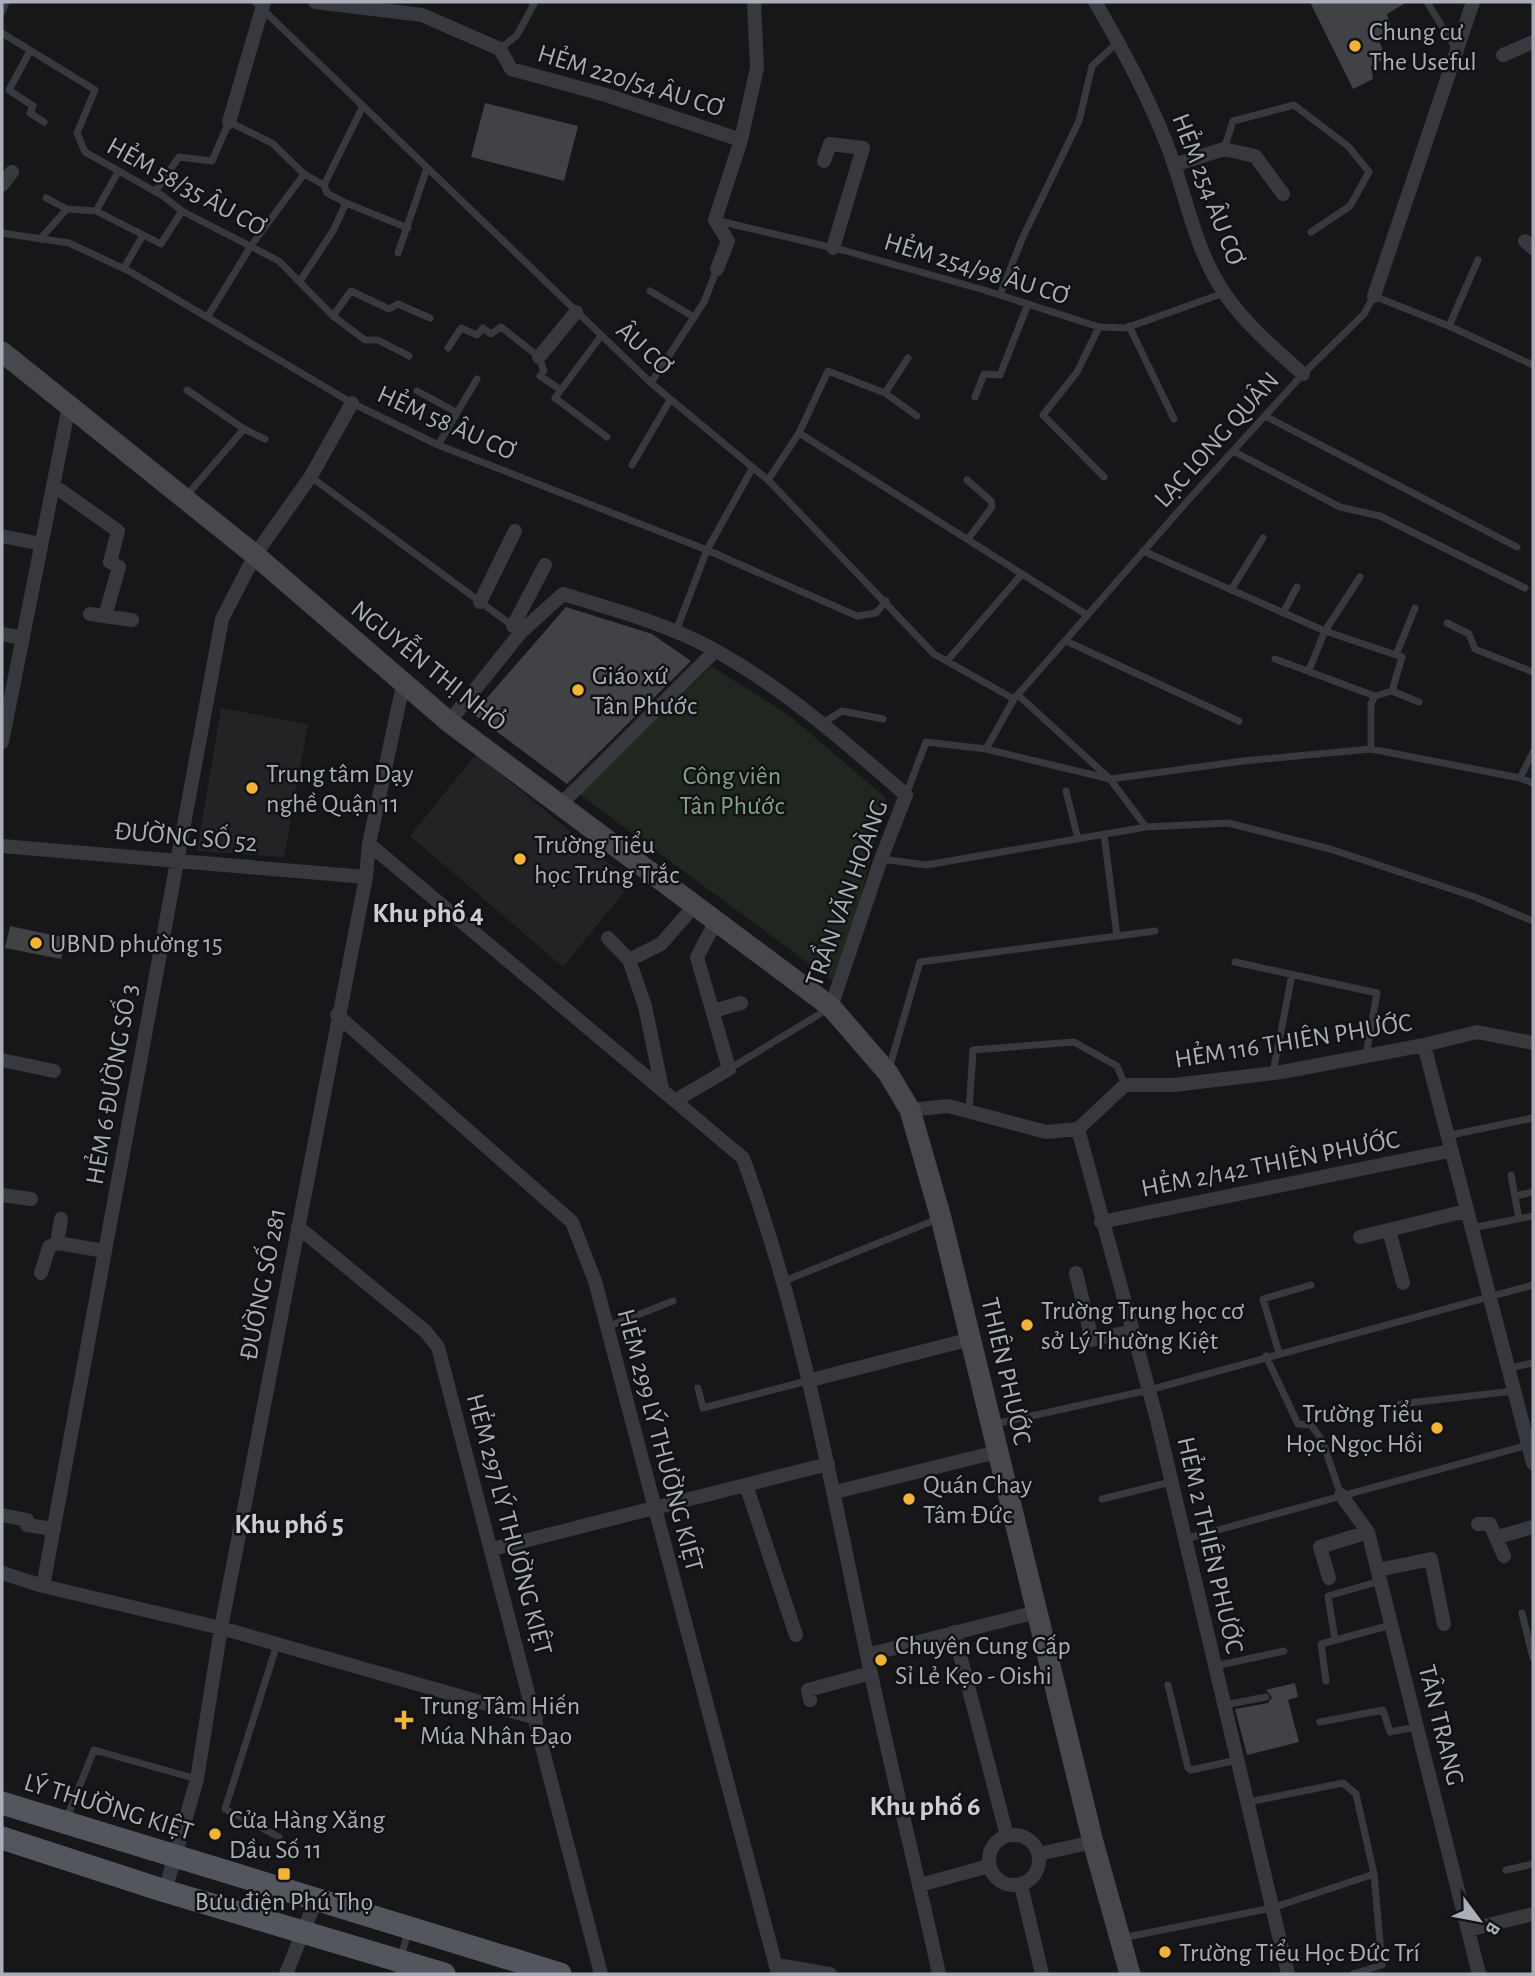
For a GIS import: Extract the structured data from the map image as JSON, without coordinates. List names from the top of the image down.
{
  "streets": {
    "main road": ["LÝ THƯỜNG KIỆT"],
    "street": [
      "HẺM 220/54 ÂU CƠ",
      "HẺM 254 ÂU CƠ",
      "NGUYỄN THỊ NHỎ",
      "ĐƯỜNG SỐ 52",
      "TRẦN VĂN HOÀNG",
      "HẺM 116 THIÊN PHƯỚC",
      "HẺM 6 ĐƯỜNG SỐ 3",
      "HẺM 2/142 THIÊN PHƯỚC",
      "ĐƯỜNG SỐ 281",
      "THIÊN PHƯỚC",
      "HẺM 299 LÝ THƯỜNG KIỆT",
      "HẺM 297 LÝ THƯỜNG KIỆT",
      "HẺM 2 THIÊN PHƯỚC",
      "TÂN TRANG"
    ],
    "lane": [
      "HẺM 58/35 ÂU CƠ",
      "HẺM 254/98 ÂU CƠ",
      "ÂU CƠ",
      "HẺM 58 ÂU CƠ",
      "LẠC LONG QUÂN"
    ]
  },
  "crossings": [
    ["HẺM 254 ÂU CƠ", "HẺM 254/98 ÂU CƠ"],
    ["HẺM 254 ÂU CƠ", "LẠC LONG QUÂN"],
    ["ÂU CƠ", "HẺM 58 ÂU CƠ"],
    ["ÂU CƠ", "LẠC LONG QUÂN"],
    ["ÂU CƠ", "TRẦN VĂN HOÀNG"],
    ["HẺM 58 ÂU CƠ", "HẺM 6 ĐƯỜNG SỐ 3"],
    ["LẠC LONG QUÂN", "TRẦN VĂN HOÀNG"],
    ["NGUYỄN THỊ NHỎ", "TRẦN VĂN HOÀNG"],
    ["NGUYỄN THỊ NHỎ", "HẺM 6 ĐƯỜNG SỐ 3"],
    ["NGUYỄN THỊ NHỎ", "ĐƯỜNG SỐ 281"],
    ["NGUYỄN THỊ NHỎ", "THIÊN PHƯỚC"],
    ["ĐƯỜNG SỐ 52", "HẺM 6 ĐƯỜNG SỐ 3"],
    ["ĐƯỜNG SỐ 52", "ĐƯỜNG SỐ 281"],
    ["TRẦN VĂN HOÀNG", "THIÊN PHƯỚC"],
    ["HẺM 2/142 THIÊN PHƯỚC", "HẺM 2 THIÊN PHƯỚC"],
    ["ĐƯỜNG SỐ 281", "HẺM 299 LÝ THƯỜNG KIỆT"],
    ["ĐƯỜNG SỐ 281", "HẺM 297 LÝ THƯỜNG KIỆT"],
    ["ĐƯỜNG SỐ 281", "LÝ THƯỜNG KIỆT"]
  ],
  "districts": ["Khu phố 4", "Khu phố 5", "Khu phố 6"],
  "parks": ["Công viên Tân Phước"],
  "places": {
    "other": [
      "Chung cư The Useful",
      "Giáo xứ Tân Phước",
      "Trung tâm Dạy nghề Quận 11",
      "Trường Tiểu học Trưng Trắc",
      "UBND phường 15",
      "Trường Trung học cơ sở Lý Thường Kiệt",
      "Trường Tiểu Học Ngọc Hồi",
      "Quán Chay Tâm Đức",
      "Chuyên Cung Cấp Sỉ Lẻ Kẹo - Oishi",
      "Cửa Hàng Xăng Dầu Số 11",
      "Trường Tiểu Học Đức Trí"
    ],
    "health": ["Trung Tâm Hiến Múa Nhân Đạo"],
    "transit": ["Bưu điện Phú Thọ"]
  },
  "north": "bottom right"
}
